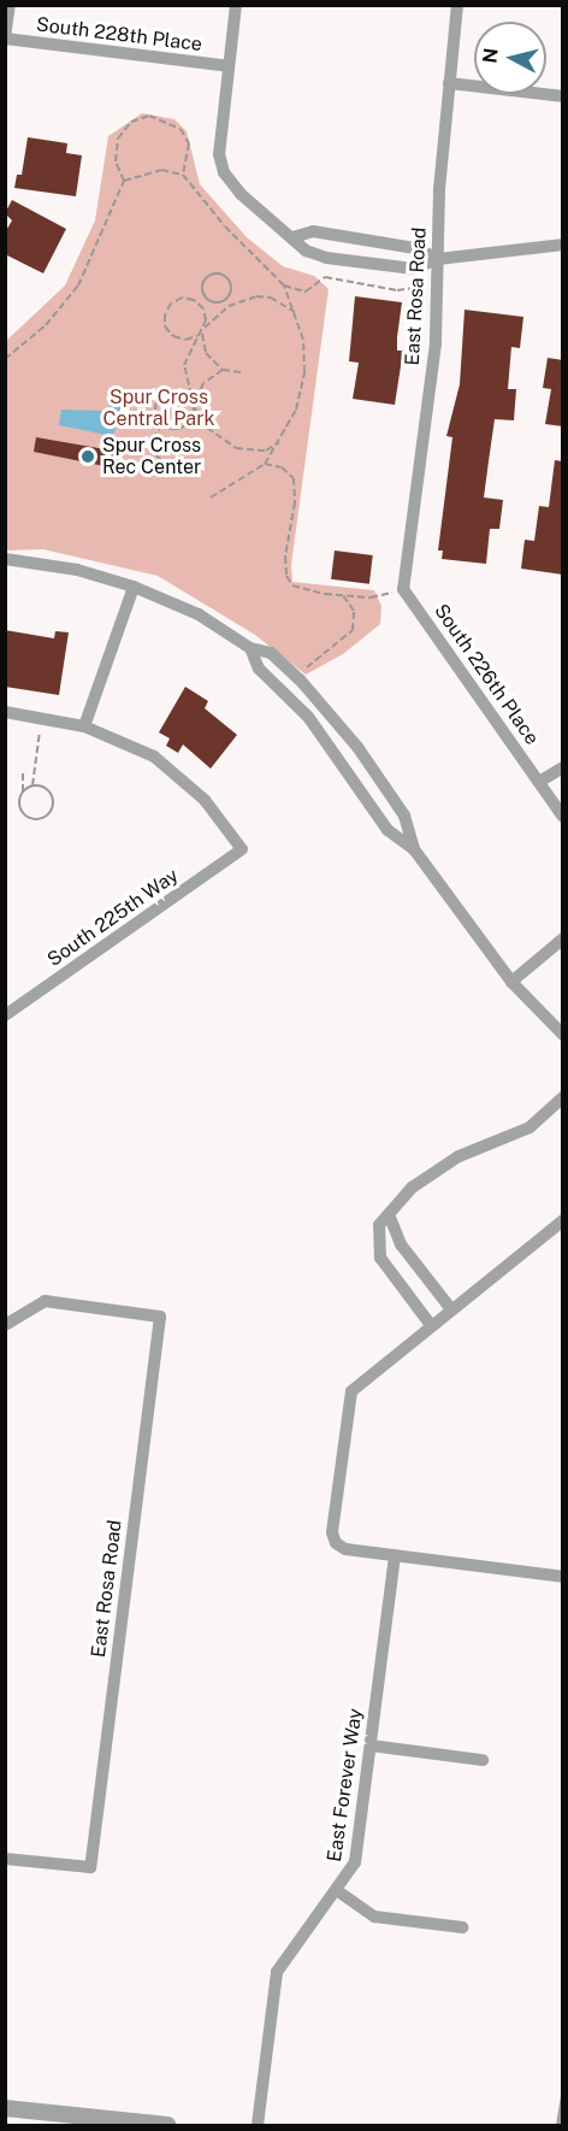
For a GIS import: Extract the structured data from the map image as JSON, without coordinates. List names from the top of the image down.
{
  "streets": {
    "street": [
      "South 228th Place",
      "East Rosa Road",
      "South 226th Place",
      "South 225th Way",
      "East Forever Way"
    ]
  },
  "crossings": [
    ["East Rosa Road", "South 226th Place"]
  ],
  "parks": ["Spur Cross Central Park"],
  "places": ["Spur Cross Rec Center"],
  "north": "left"
}
